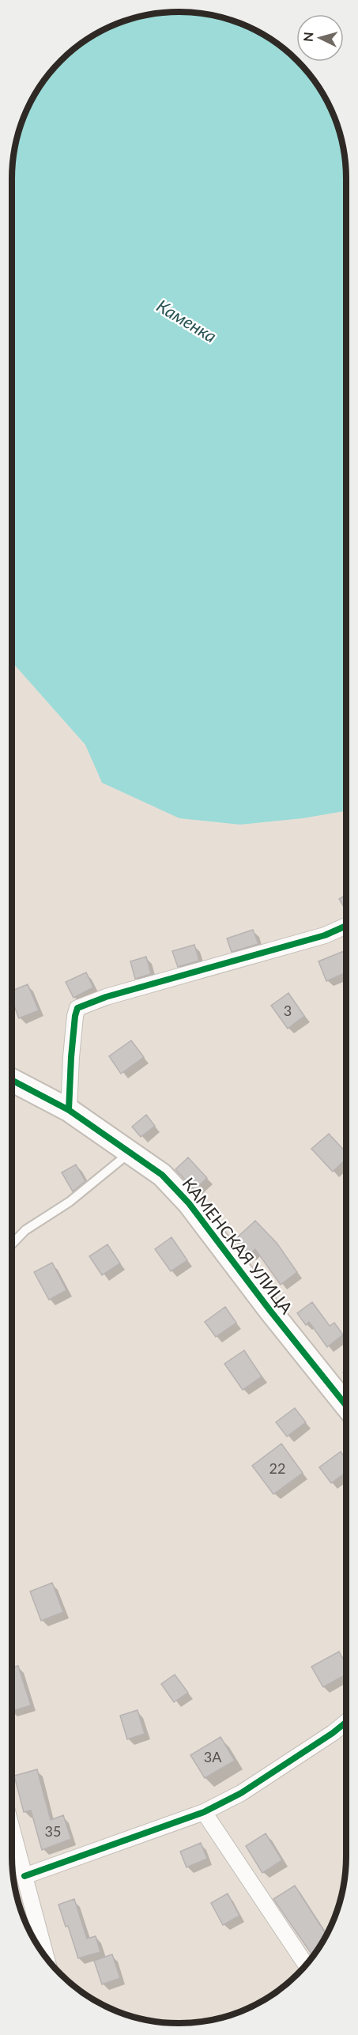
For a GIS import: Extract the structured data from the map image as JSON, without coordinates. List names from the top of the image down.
{
  "streets": {
    "street": ["КАМЕНСКАЯ УЛИЦА"]
  },
  "water": ["Каменка"],
  "house_numbers": [
    "3",
    "22",
    "3А",
    "35"
  ],
  "north": "left"
}
